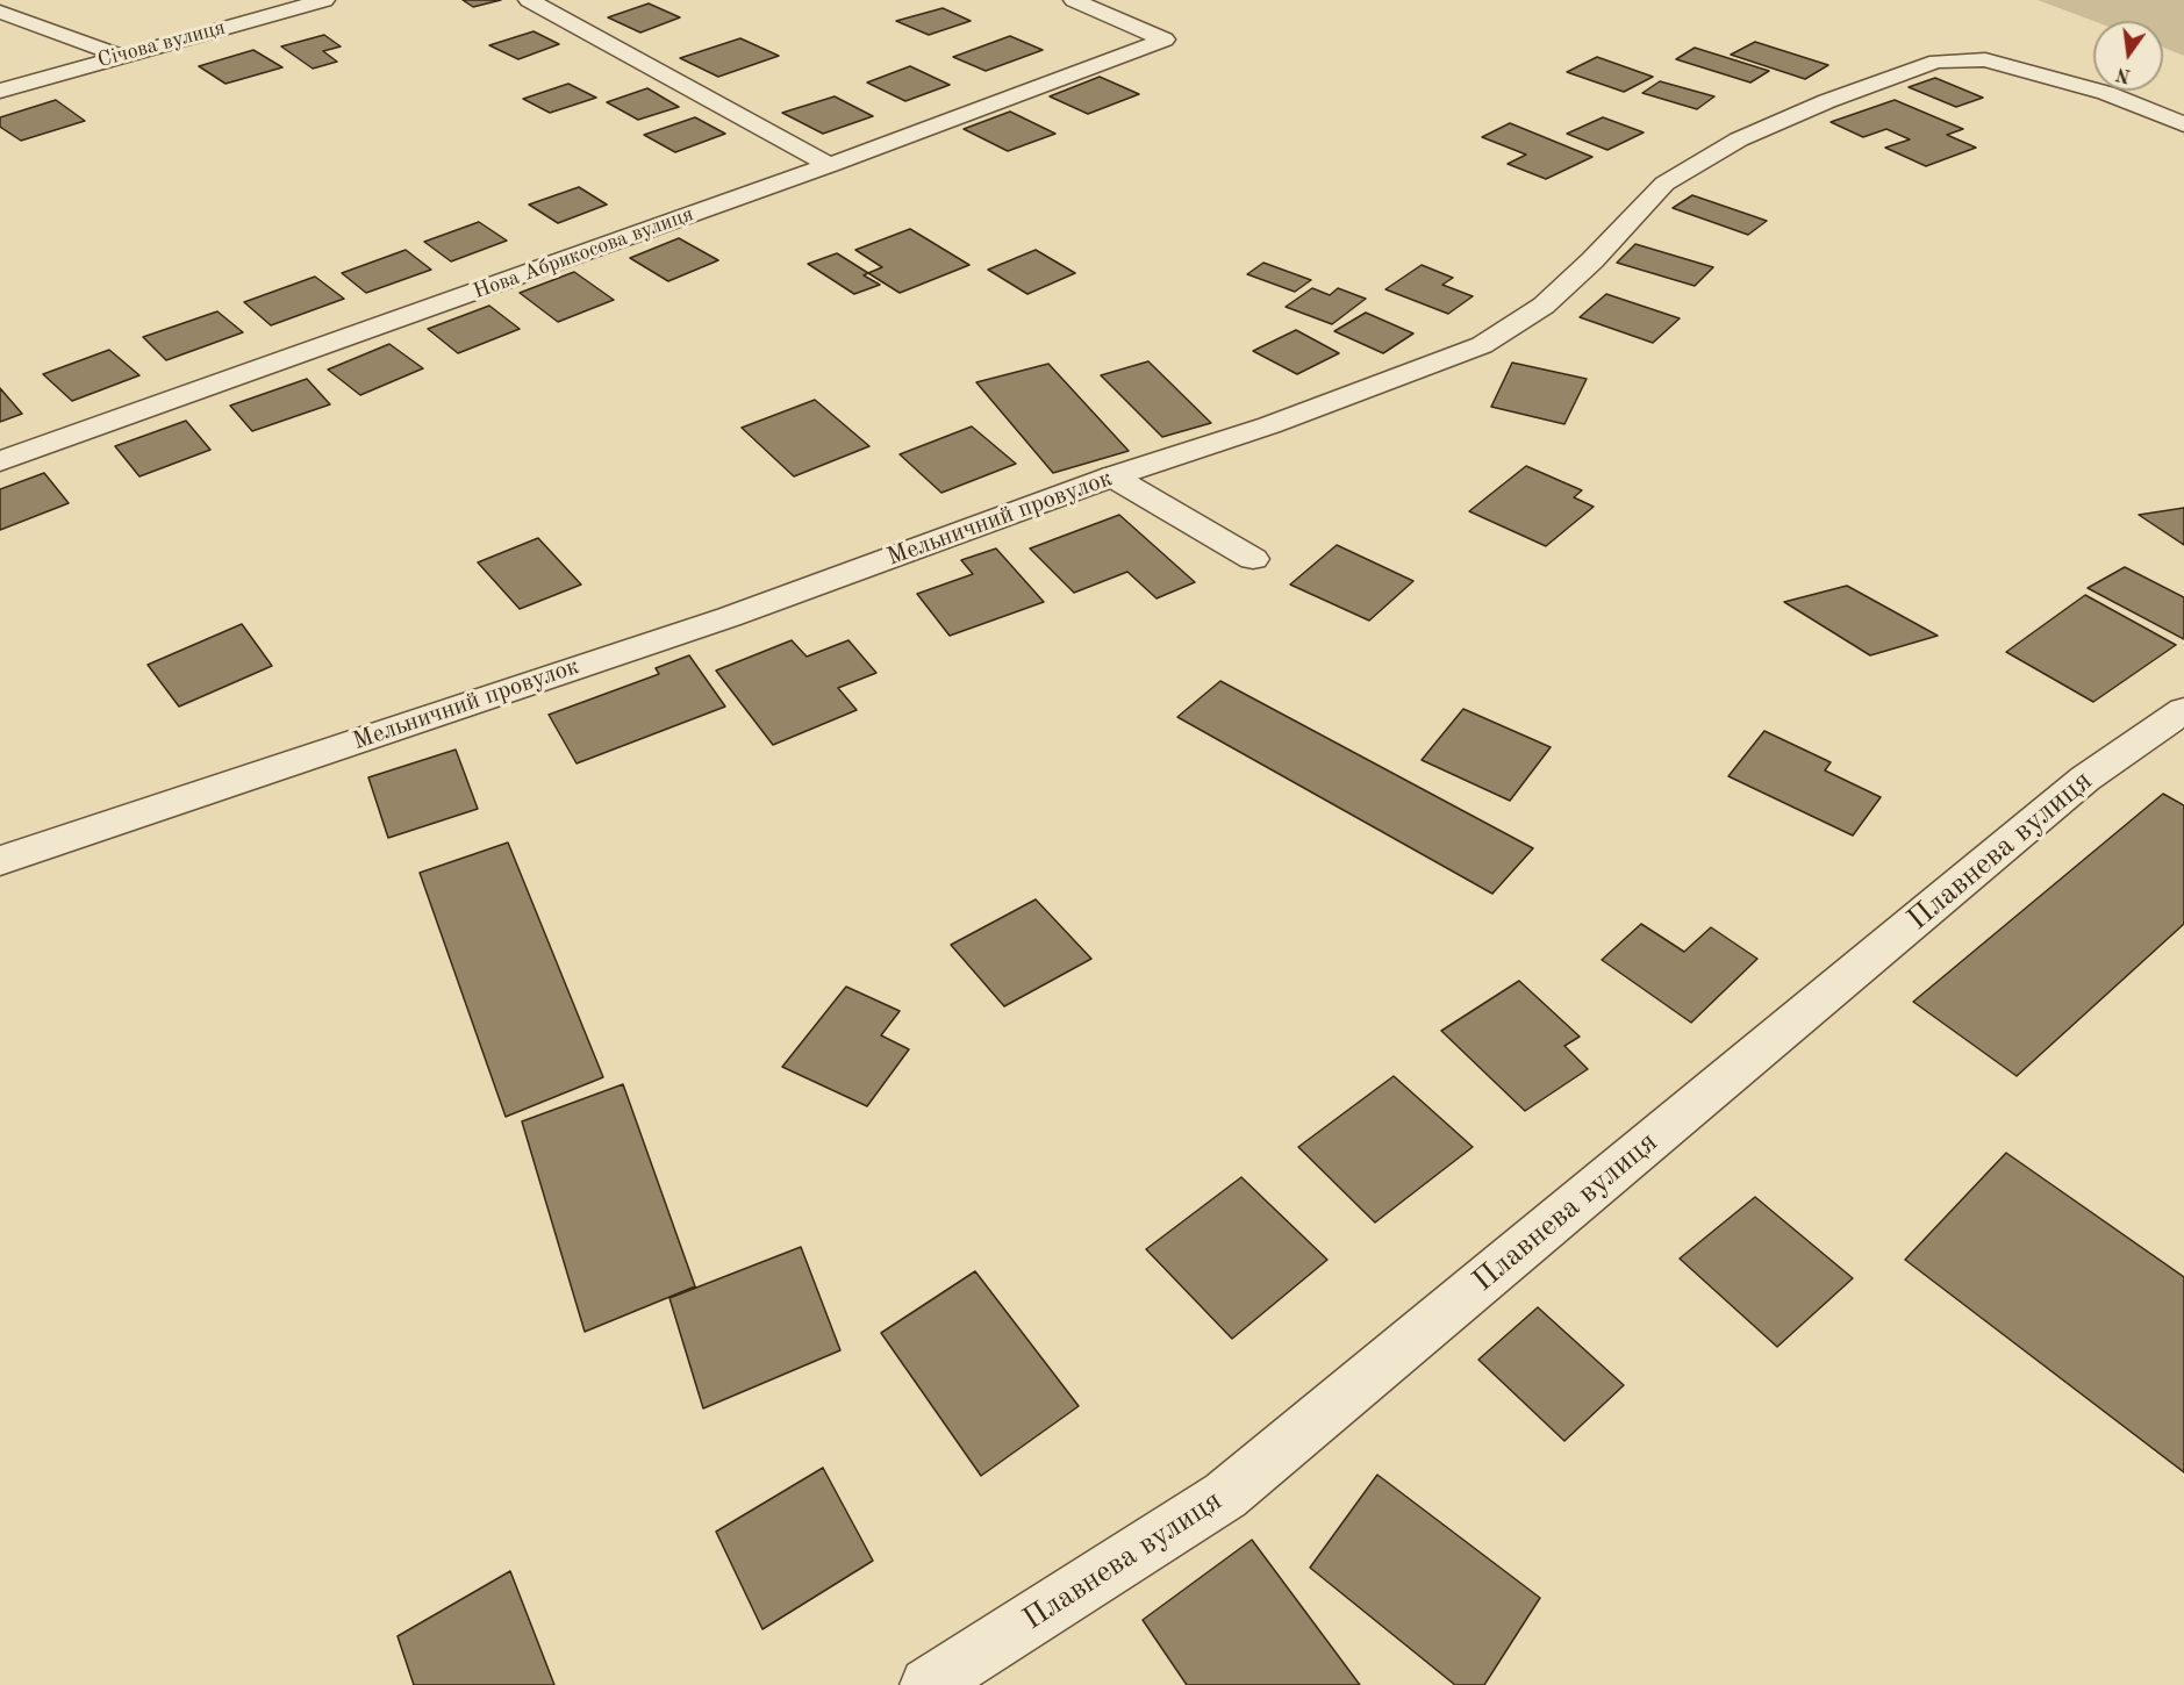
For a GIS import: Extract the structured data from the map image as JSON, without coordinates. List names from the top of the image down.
{
  "streets": {
    "street": [
      "Січова вулиця",
      "Нова Абрикосова вулиця",
      "Мельничний провулок",
      "Плавнева вулиця"
    ]
  },
  "north": "bottom"
}
